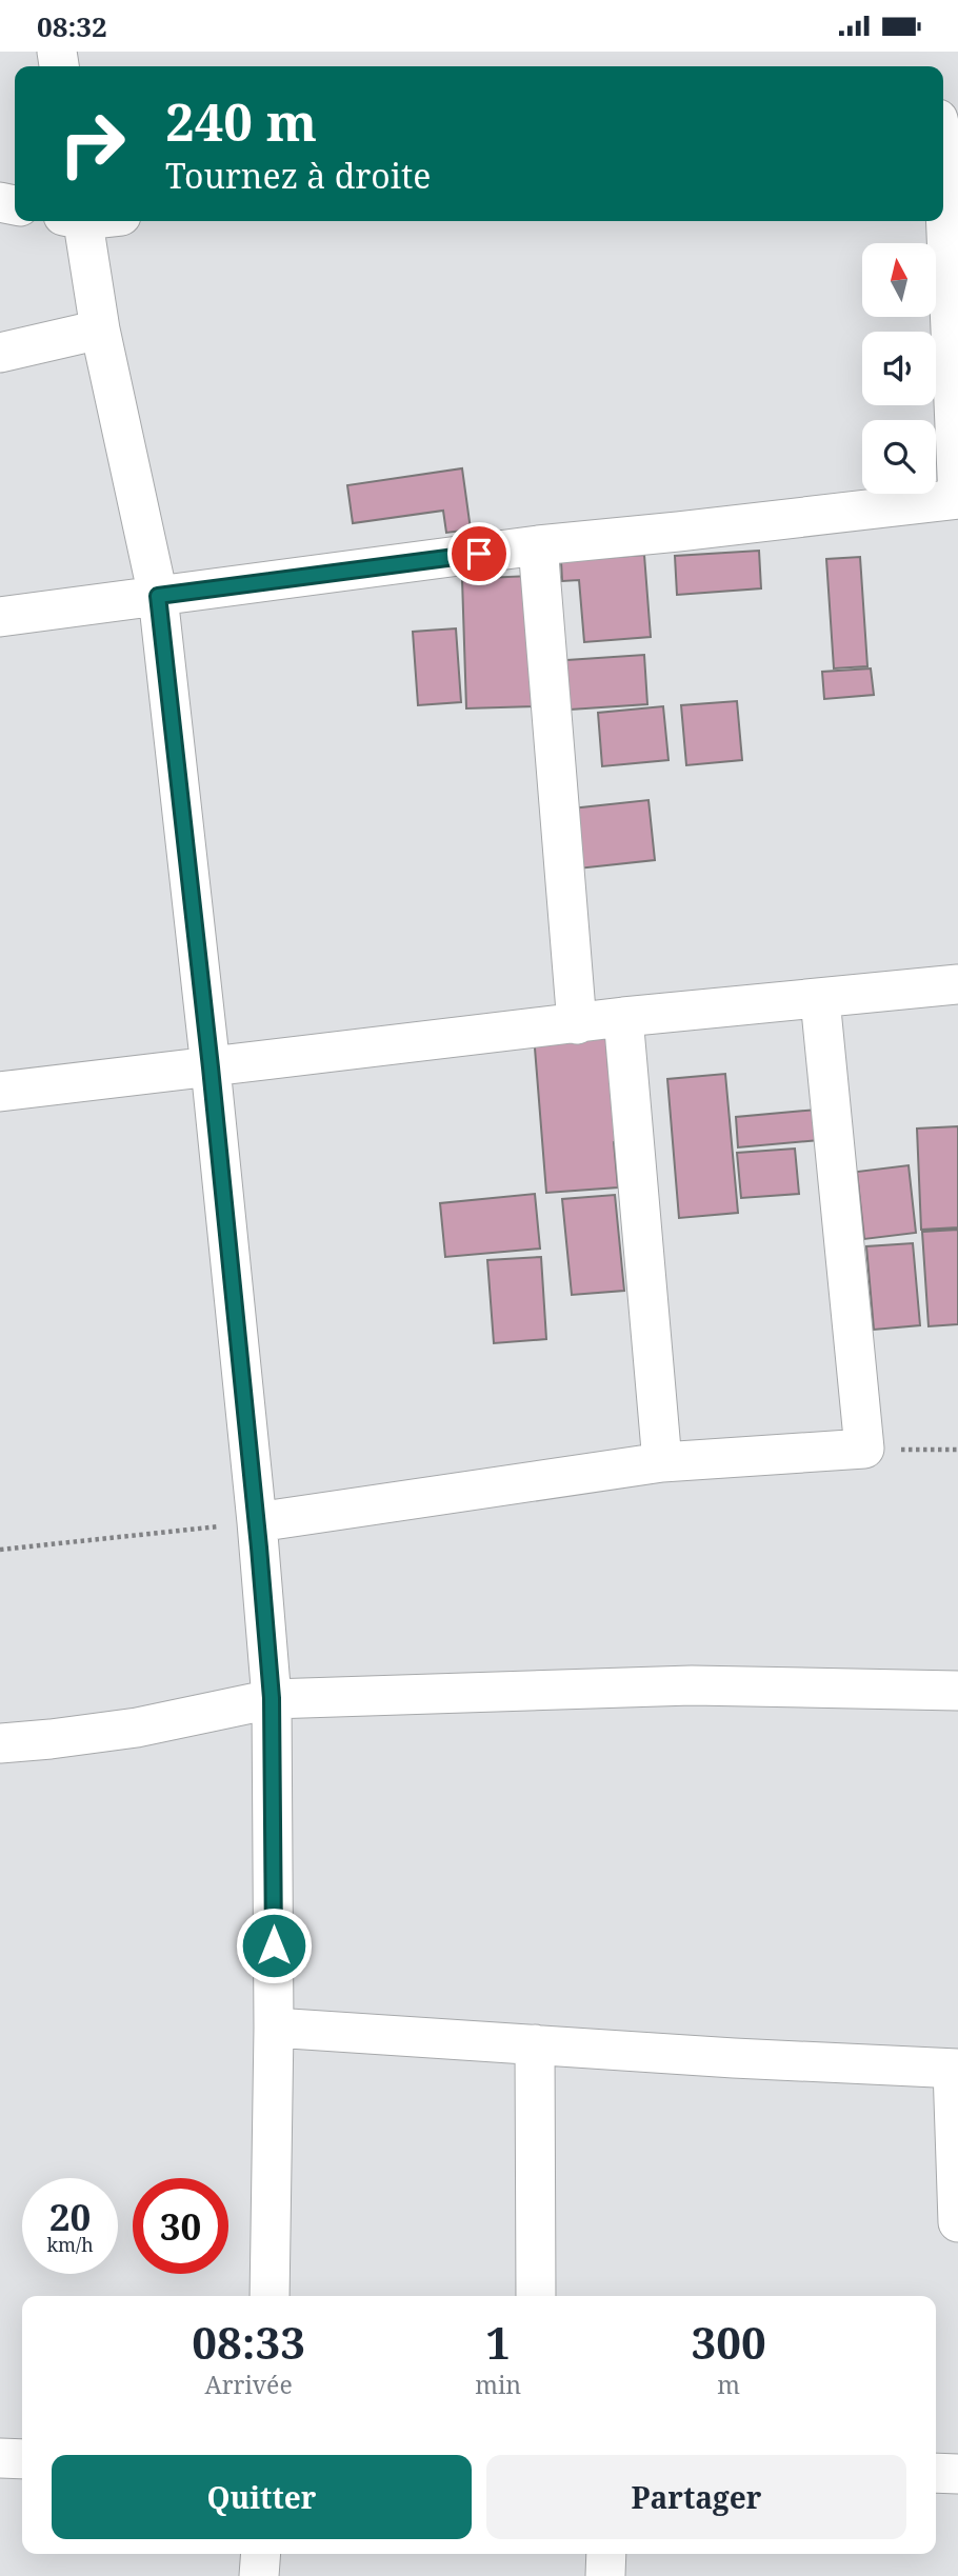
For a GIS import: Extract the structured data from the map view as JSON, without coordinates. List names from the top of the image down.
{
  "north": "top",
  "page": {
    "status": "08:32",
    "turn": ["240 m", "Tournez à droite"],
    "speed": "20 km/h",
    "limit": "30",
    "eta": [
      "08:33",
      "Arrivée",
      "1",
      "min",
      "300",
      "m"
    ],
    "buttons": ["Quitter", "Partager"]
  }
}
